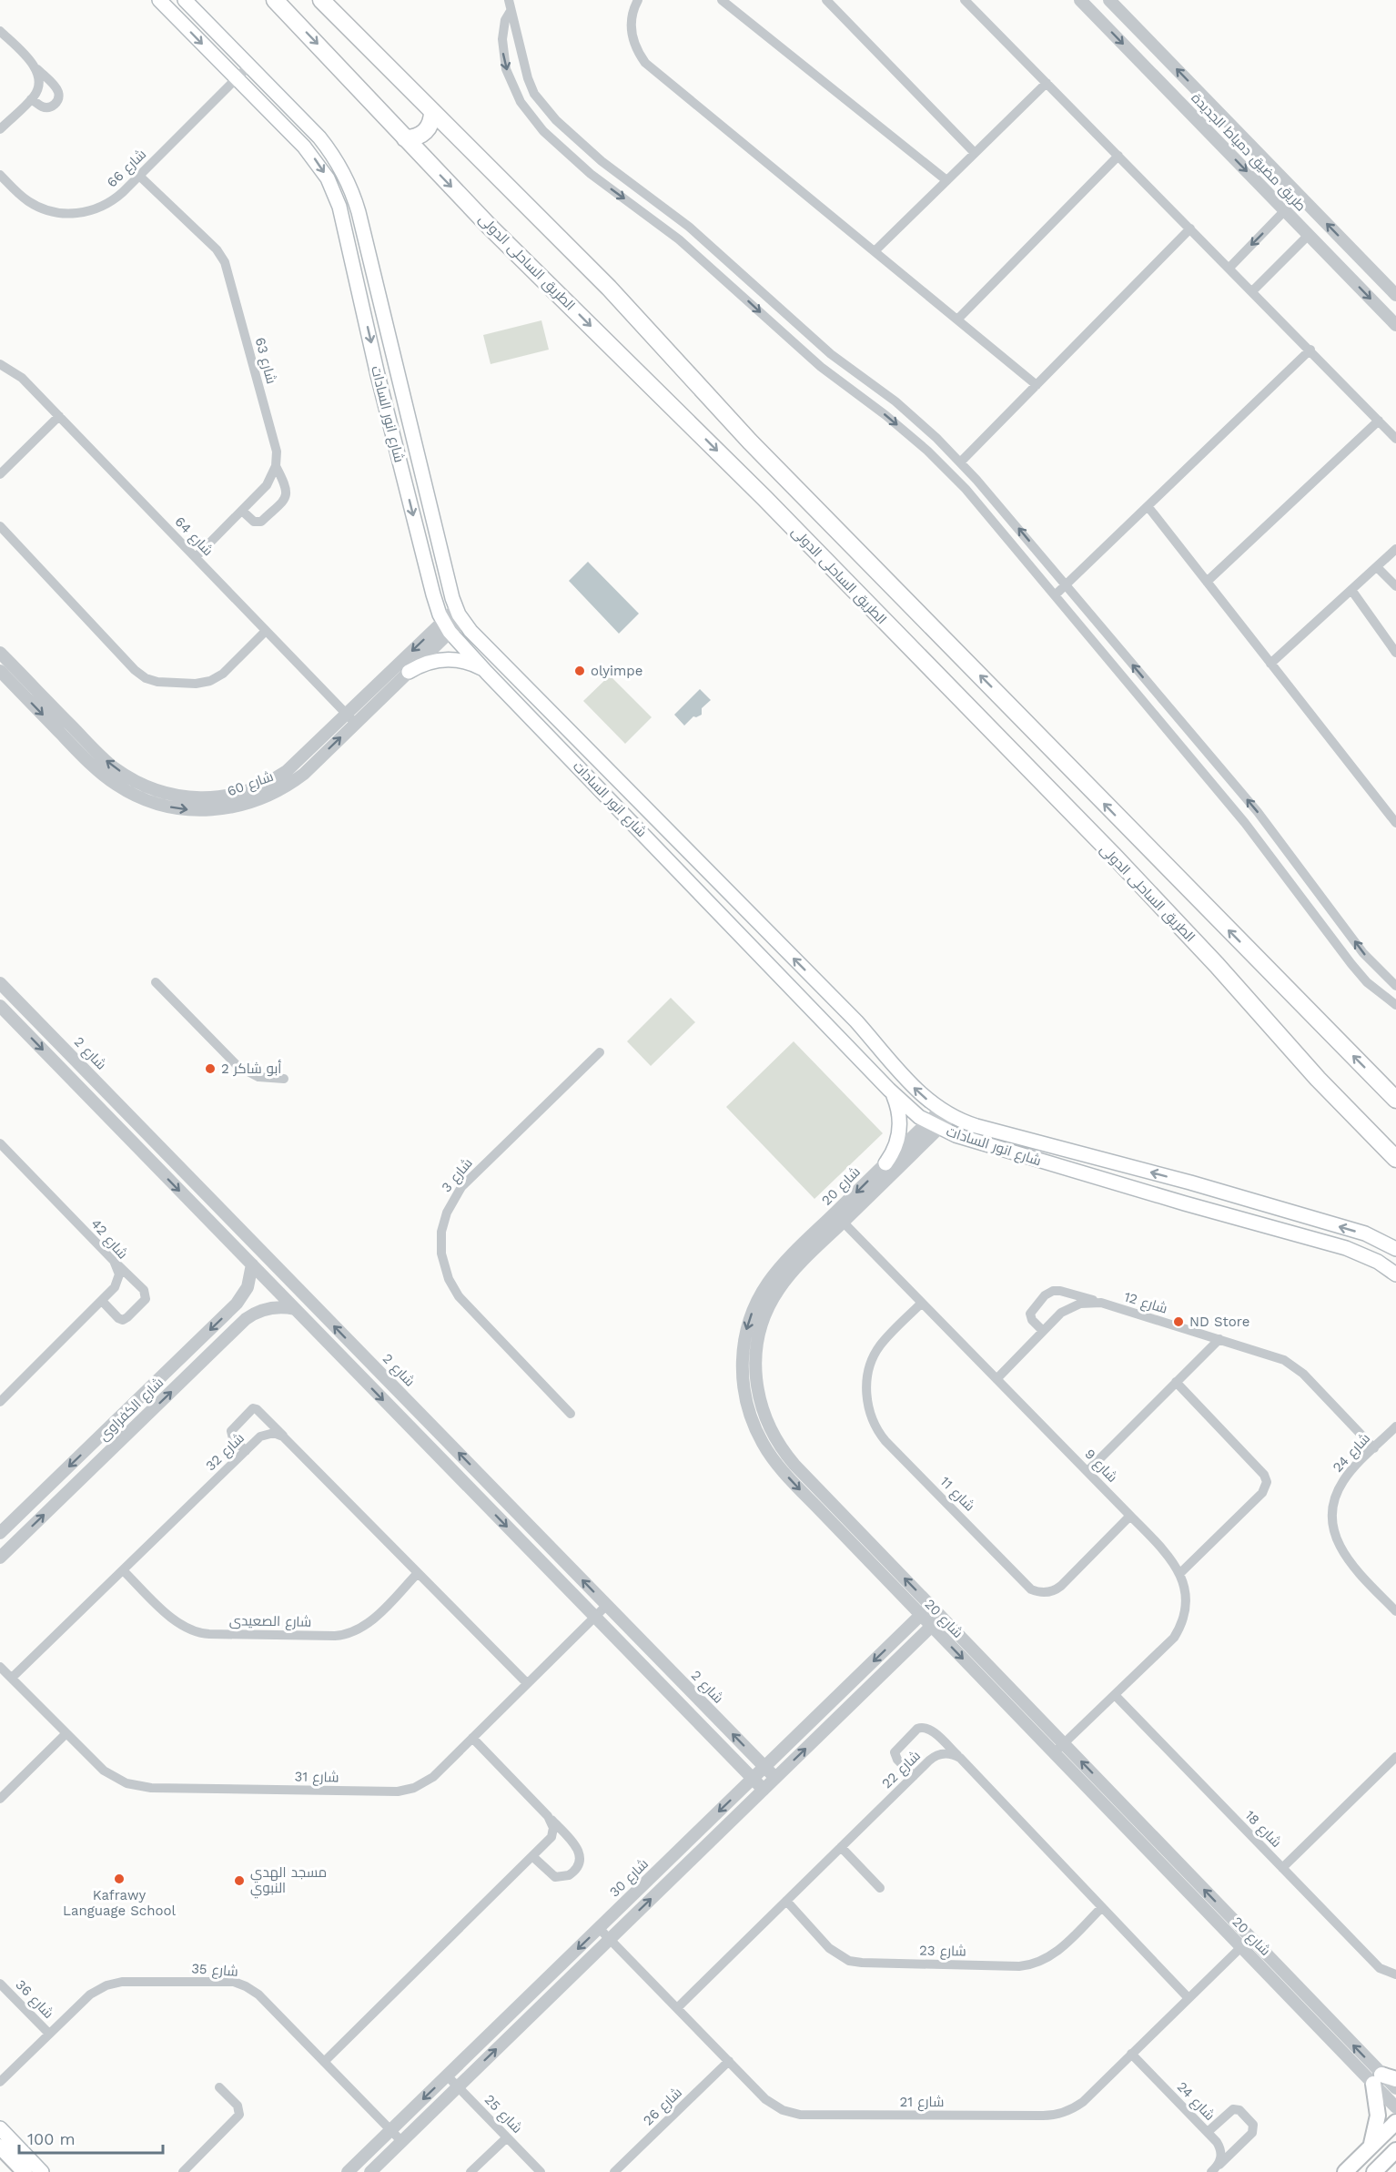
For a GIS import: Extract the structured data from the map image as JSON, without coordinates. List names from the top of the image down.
{
  "streets": {
    "highway": ["الطريق الساحلى الدولى"],
    "main road": ["شارع انور السادات"],
    "street": [
      "طريق مضيق دمياط الجديدة",
      "شارع 66",
      "شارع 63",
      "شارع 64",
      "شارع 60",
      "شارع 2",
      "شارع 3",
      "شارع 20",
      "شارع 42",
      "شارع 12",
      "شارع الكفراوى",
      "شارع 32",
      "شارع 24",
      "شارع 9",
      "شارع 11",
      "شارع الصعيدى",
      "شارع 22",
      "شارع 31",
      "شارع 18",
      "شارع 30",
      "شارع 23",
      "شارع 35",
      "شارع 36",
      "شارع 21",
      "شارع 26",
      "شارع 25"
    ]
  },
  "crossings": [
    ["شارع 66", "شارع 63"],
    ["شارع 66", "شارع انور السادات"],
    ["شارع انور السادات", "شارع 60"],
    ["شارع انور السادات", "شارع 20"],
    ["شارع 64", "شارع 60"],
    ["شارع 2", "شارع 31"],
    ["شارع 2", "شارع 30"],
    ["شارع 20", "شارع 9"],
    ["شارع 20", "شارع 30"],
    ["شارع 20", "شارع 21"],
    ["شارع 12", "شارع 24"],
    ["شارع 12", "شارع 9"],
    ["شارع 32", "شارع الصعيدى"],
    ["شارع 32", "شارع 31"],
    ["شارع 24", "شارع 21"],
    ["شارع 9", "شارع 11"],
    ["شارع 9", "شارع 18"],
    ["شارع 22", "شارع 23"],
    ["شارع 22", "شارع 21"],
    ["شارع 30", "شارع 35"],
    ["شارع 30", "شارع 21"],
    ["شارع 30", "شارع 25"],
    ["شارع 35", "شارع 36"],
    ["شارع 21", "شارع 26"]
  ],
  "places": [
    "olyimpe",
    "أبو شاكر 2",
    "ND Store",
    "Kafrawy Language School",
    "مسجد الهدي النبوي"
  ],
  "scale_bar": "100 m"
}
